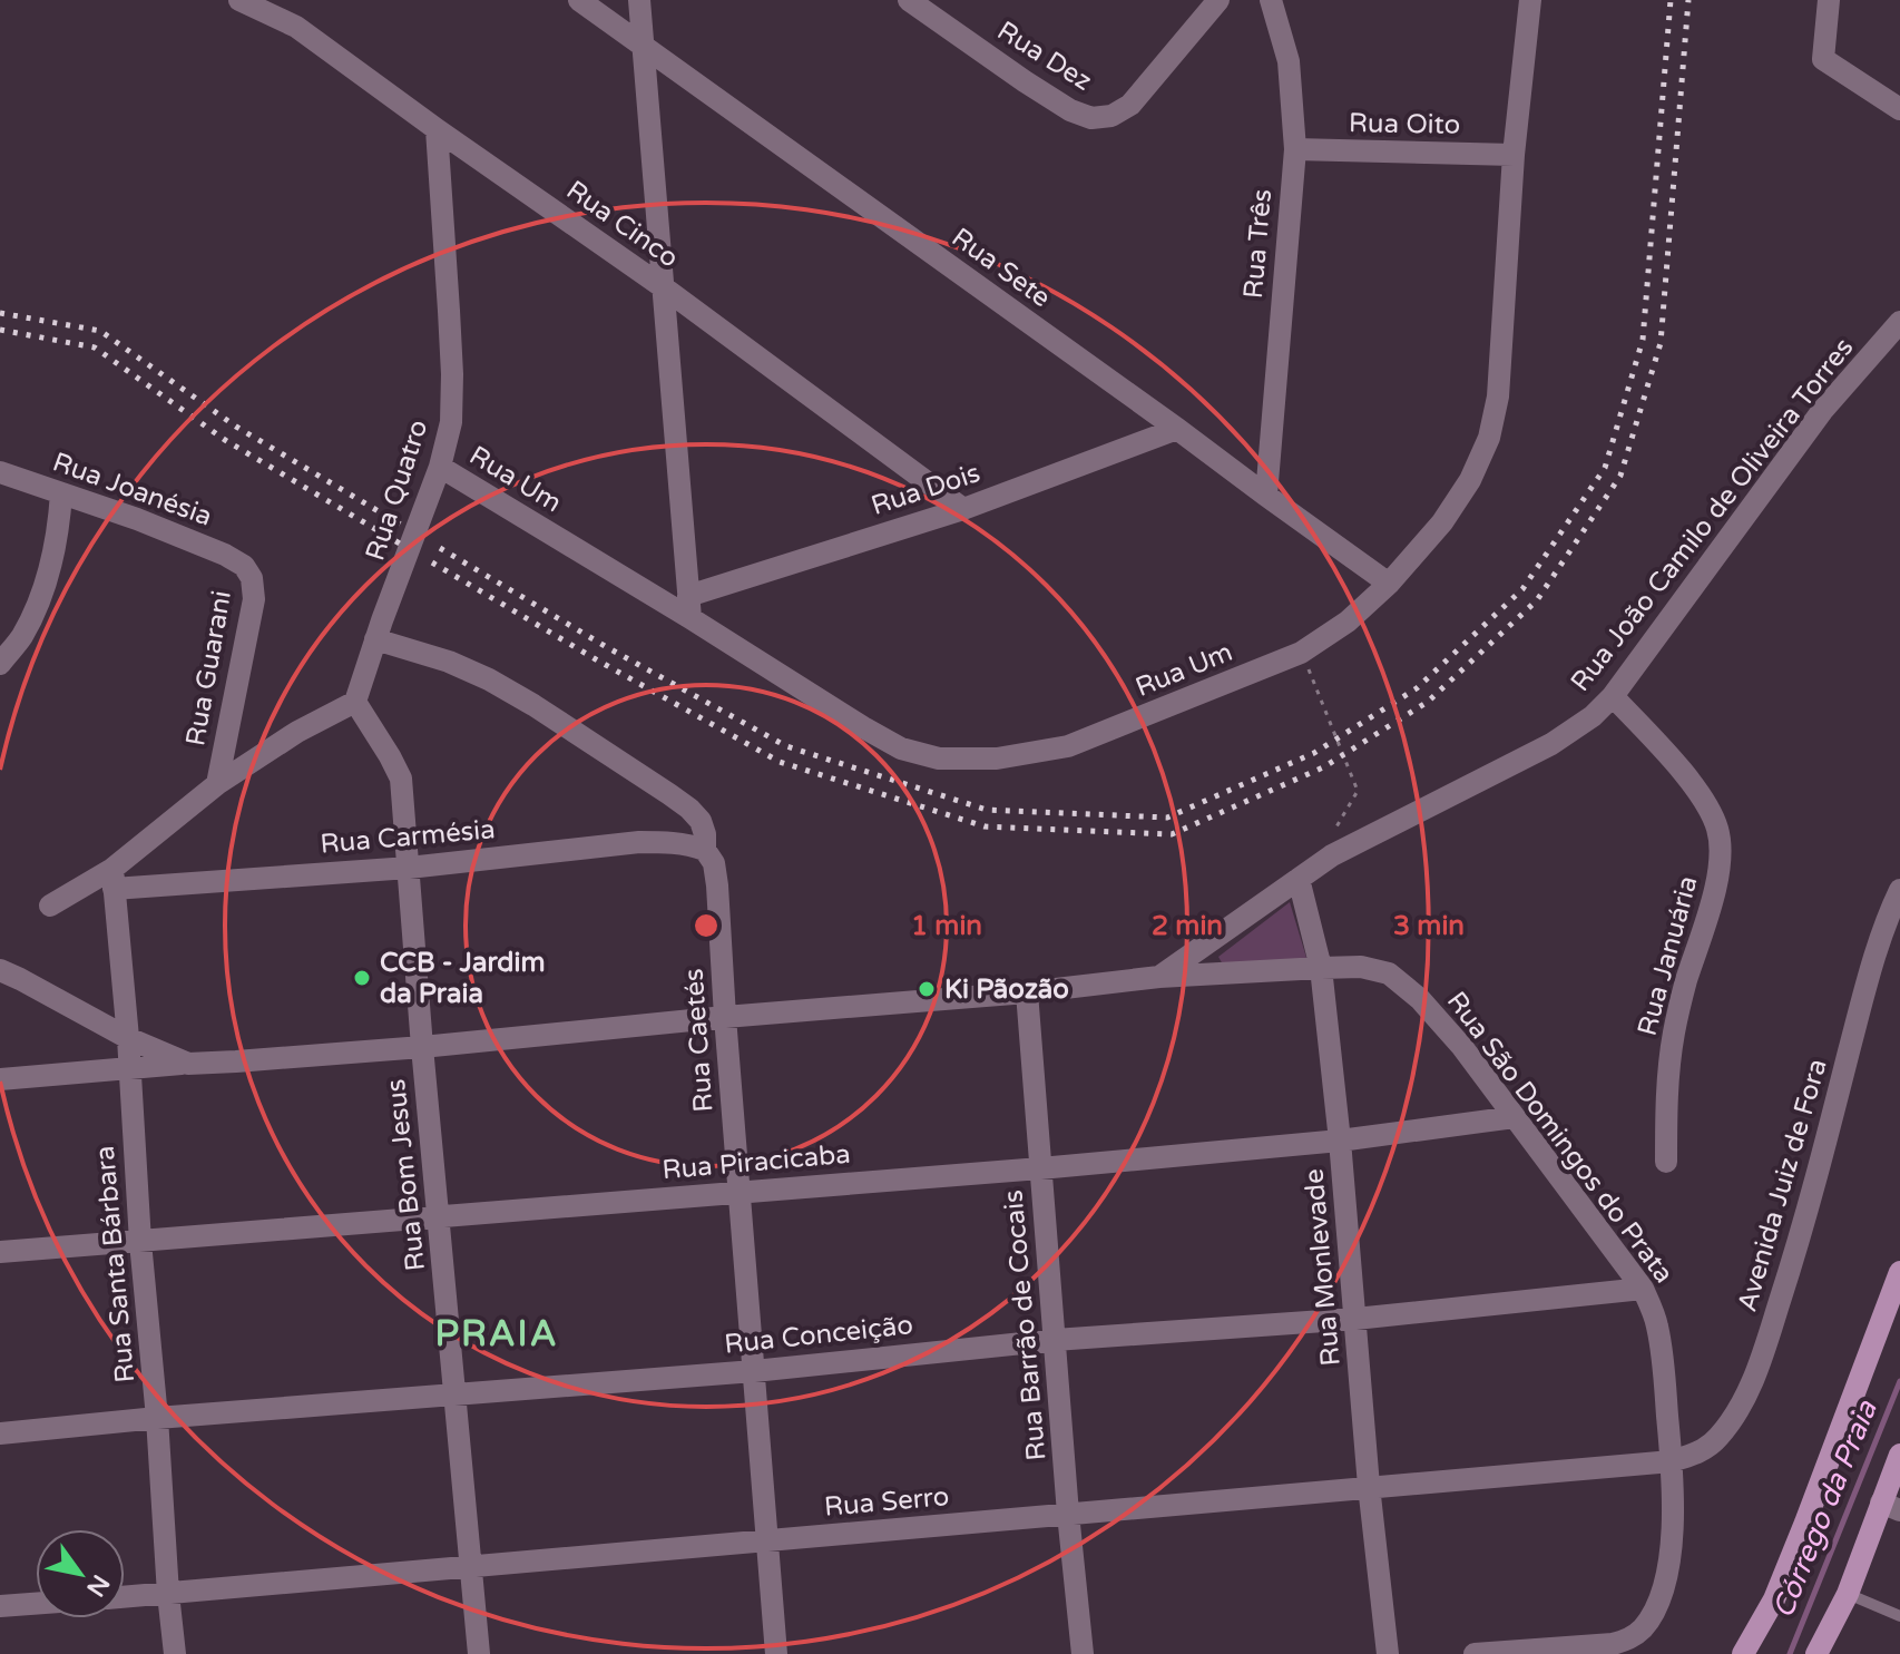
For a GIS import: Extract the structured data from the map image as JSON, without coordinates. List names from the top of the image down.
{
  "streets": {
    "street": [
      "Rua Dez",
      "Rua Oito",
      "Rua Cinco",
      "Rua Três",
      "Rua Sete",
      "Rua Um",
      "Rua Joanésia",
      "Rua Dois",
      "Rua Quatro",
      "Rua João Camilo de Oliveira Torres",
      "Rua Guarani",
      "Rua Carmésia",
      "Rua Januária",
      "Rua Caetés",
      "Rua São Domingos do Prata",
      "Rua Piracicaba",
      "Rua Bom Jesus",
      "Avenida Juiz de Fora",
      "Rua Santa Bárbara",
      "Rua Monlevade",
      "Rua Barrão de Cocais",
      "Rua Conceição",
      "Rua Serro"
    ]
  },
  "crossings": [
    ["Rua Oito", "Rua Três"],
    ["Rua Oito", "Rua Um"],
    ["Rua Cinco", "Rua Dois"],
    ["Rua Cinco", "Rua Quatro"],
    ["Rua Três", "Rua Sete"],
    ["Rua Sete", "Rua Um"],
    ["Rua Sete", "Rua Dois"],
    ["Rua Um", "Rua Dois"],
    ["Rua Um", "Rua Quatro"],
    ["Rua Joanésia", "Rua Guarani"],
    ["Rua Quatro", "Rua Guarani"],
    ["Rua Quatro", "Rua Caetés"],
    ["Rua Quatro", "Rua Bom Jesus"],
    ["Rua João Camilo de Oliveira Torres", "Rua Januária"],
    ["Rua João Camilo de Oliveira Torres", "Rua Caetés"],
    ["Rua João Camilo de Oliveira Torres", "Rua São Domingos do Prata"],
    ["Rua João Camilo de Oliveira Torres", "Rua Bom Jesus"],
    ["Rua João Camilo de Oliveira Torres", "Rua Santa Bárbara"],
    ["Rua João Camilo de Oliveira Torres", "Rua Monlevade"],
    ["Rua João Camilo de Oliveira Torres", "Rua Barrão de Cocais"],
    ["Rua Guarani", "Rua Carmésia"],
    ["Rua Guarani", "Rua Bom Jesus"],
    ["Rua Guarani", "Rua Santa Bárbara"],
    ["Rua Carmésia", "Rua Caetés"],
    ["Rua Carmésia", "Rua Bom Jesus"],
    ["Rua Carmésia", "Rua Santa Bárbara"],
    ["Rua Caetés", "Rua Piracicaba"],
    ["Rua Caetés", "Rua Conceição"],
    ["Rua Caetés", "Rua Serro"],
    ["Rua São Domingos do Prata", "Rua Piracicaba"],
    ["Rua São Domingos do Prata", "Avenida Juiz de Fora"],
    ["Rua São Domingos do Prata", "Rua Monlevade"],
    ["Rua São Domingos do Prata", "Rua Conceição"],
    ["Rua São Domingos do Prata", "Rua Serro"],
    ["Rua Piracicaba", "Rua Bom Jesus"],
    ["Rua Piracicaba", "Rua Santa Bárbara"],
    ["Rua Piracicaba", "Rua Monlevade"],
    ["Rua Piracicaba", "Rua Barrão de Cocais"],
    ["Rua Bom Jesus", "Rua Conceição"],
    ["Rua Bom Jesus", "Rua Serro"],
    ["Avenida Juiz de Fora", "Rua Serro"],
    ["Rua Santa Bárbara", "Rua Conceição"],
    ["Rua Santa Bárbara", "Rua Serro"],
    ["Rua Monlevade", "Rua Conceição"],
    ["Rua Monlevade", "Rua Serro"],
    ["Rua Barrão de Cocais", "Rua Conceição"],
    ["Rua Barrão de Cocais", "Rua Serro"]
  ],
  "districts": ["PRAIA"],
  "water": ["Córrego da Praia"],
  "places": ["CCB - Jardim da Praia", "Ki Pãozão"],
  "north": "bottom right",
  "rings": ["1 min", "2 min", "3 min"]
}
